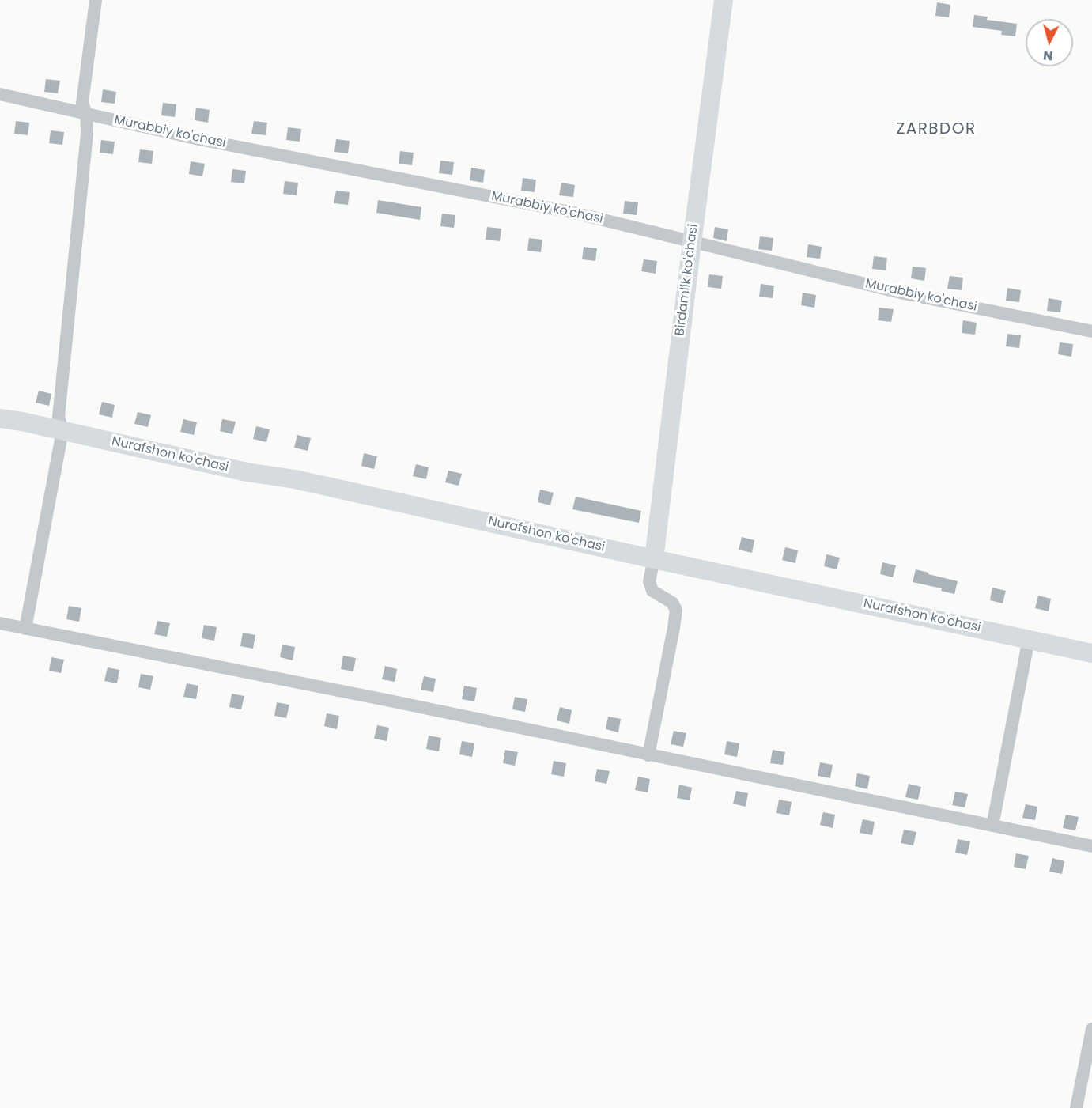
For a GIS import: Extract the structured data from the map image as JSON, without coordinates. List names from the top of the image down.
{
  "streets": {
    "street": ["Murabbiy ko'chasi", "Birdamlik ko'chasi", "Nurafshon ko'chasi"]
  },
  "crossings": [
    ["Murabbiy ko'chasi", "Birdamlik ko'chasi"],
    ["Birdamlik ko'chasi", "Nurafshon ko'chasi"]
  ],
  "districts": ["ZARBDOR"],
  "north": "bottom"
}
